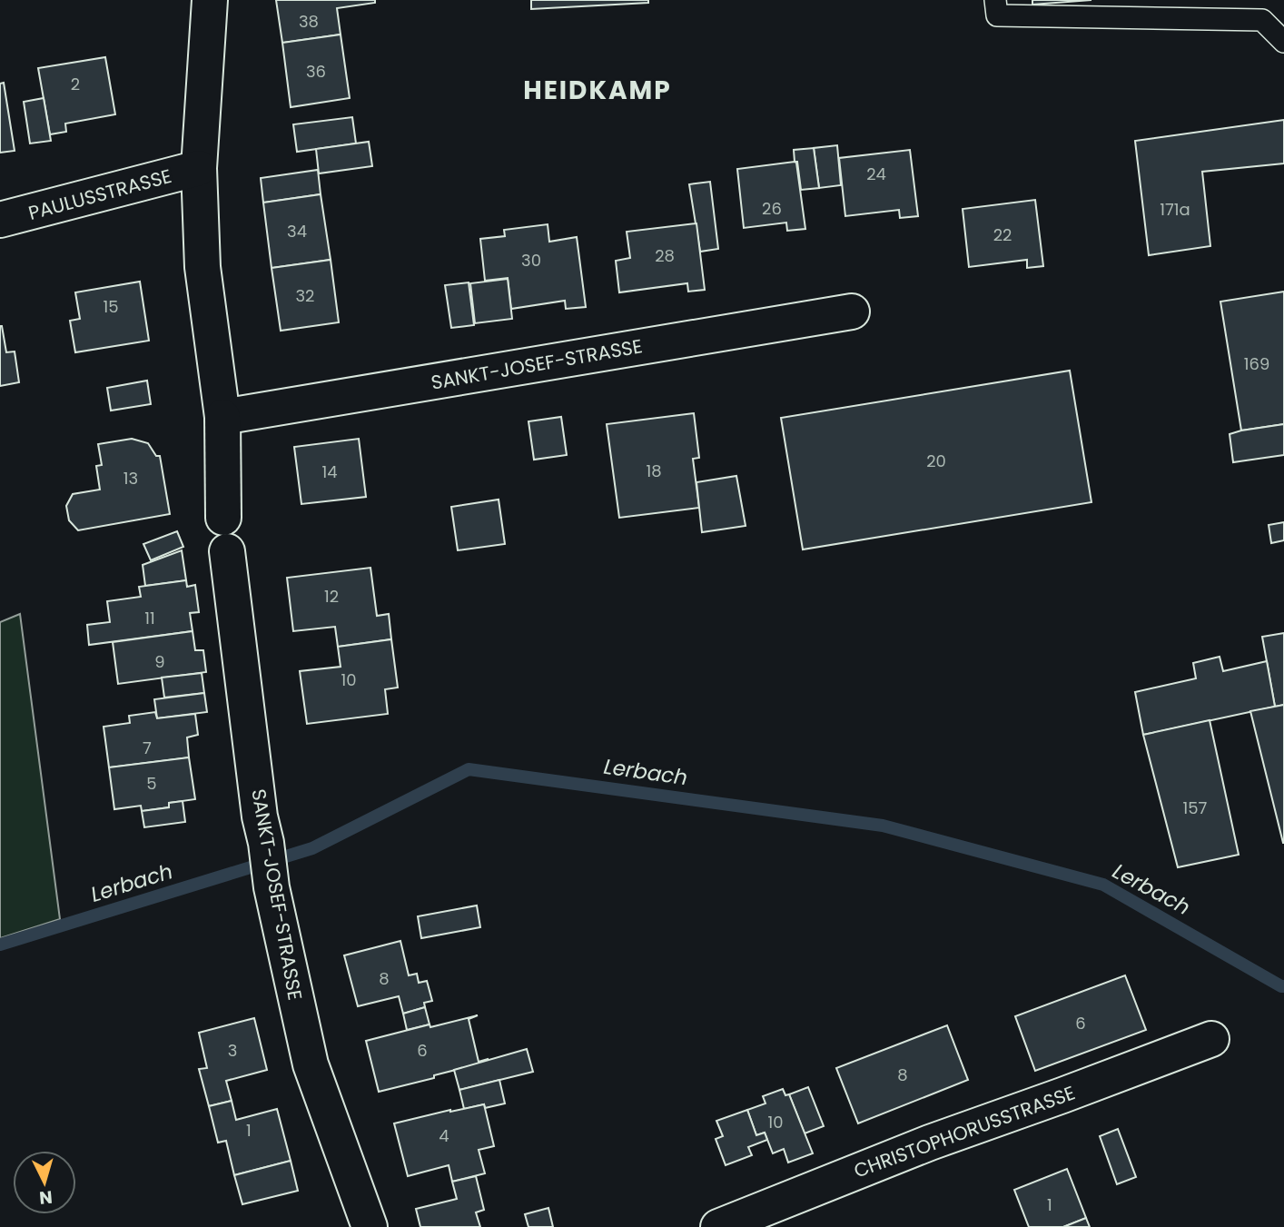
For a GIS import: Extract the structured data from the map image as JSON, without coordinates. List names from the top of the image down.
{
  "streets": {
    "street": ["PAULUSSTRASSE", "SANKT-JOSEF-STRASSE", "CHRISTOPHORUSSTRASSE"]
  },
  "districts": ["HEIDKAMP"],
  "water": ["Lerbach"],
  "house_numbers": [
    "38",
    "36",
    "2",
    "24",
    "26",
    "171a",
    "34",
    "22",
    "28",
    "30",
    "32",
    "15",
    "169",
    "20",
    "18",
    "14",
    "13",
    "12",
    "11",
    "9",
    "10",
    "7",
    "5",
    "157",
    "8",
    "6",
    "3",
    "6",
    "8",
    "10",
    "1",
    "4",
    "1"
  ],
  "north": "bottom"
}
